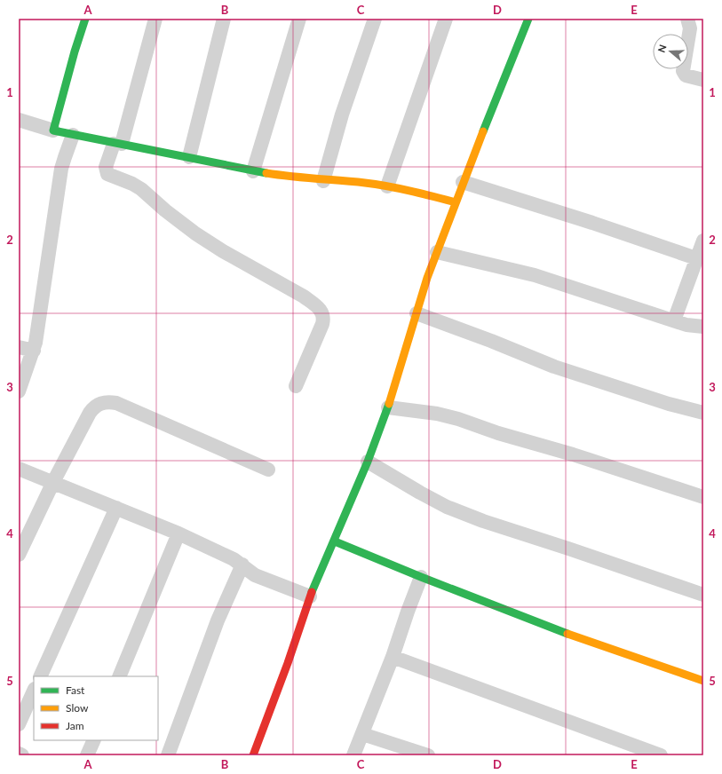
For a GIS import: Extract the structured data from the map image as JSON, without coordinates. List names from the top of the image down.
{
  "legend": ["Fast", "Slow", "Jam"],
  "north": "left",
  "grid": {
    "columns": [
      "A",
      "B",
      "C",
      "D",
      "E"
    ],
    "rows": [
      "1",
      "2",
      "3",
      "4",
      "5"
    ]
  }
}
